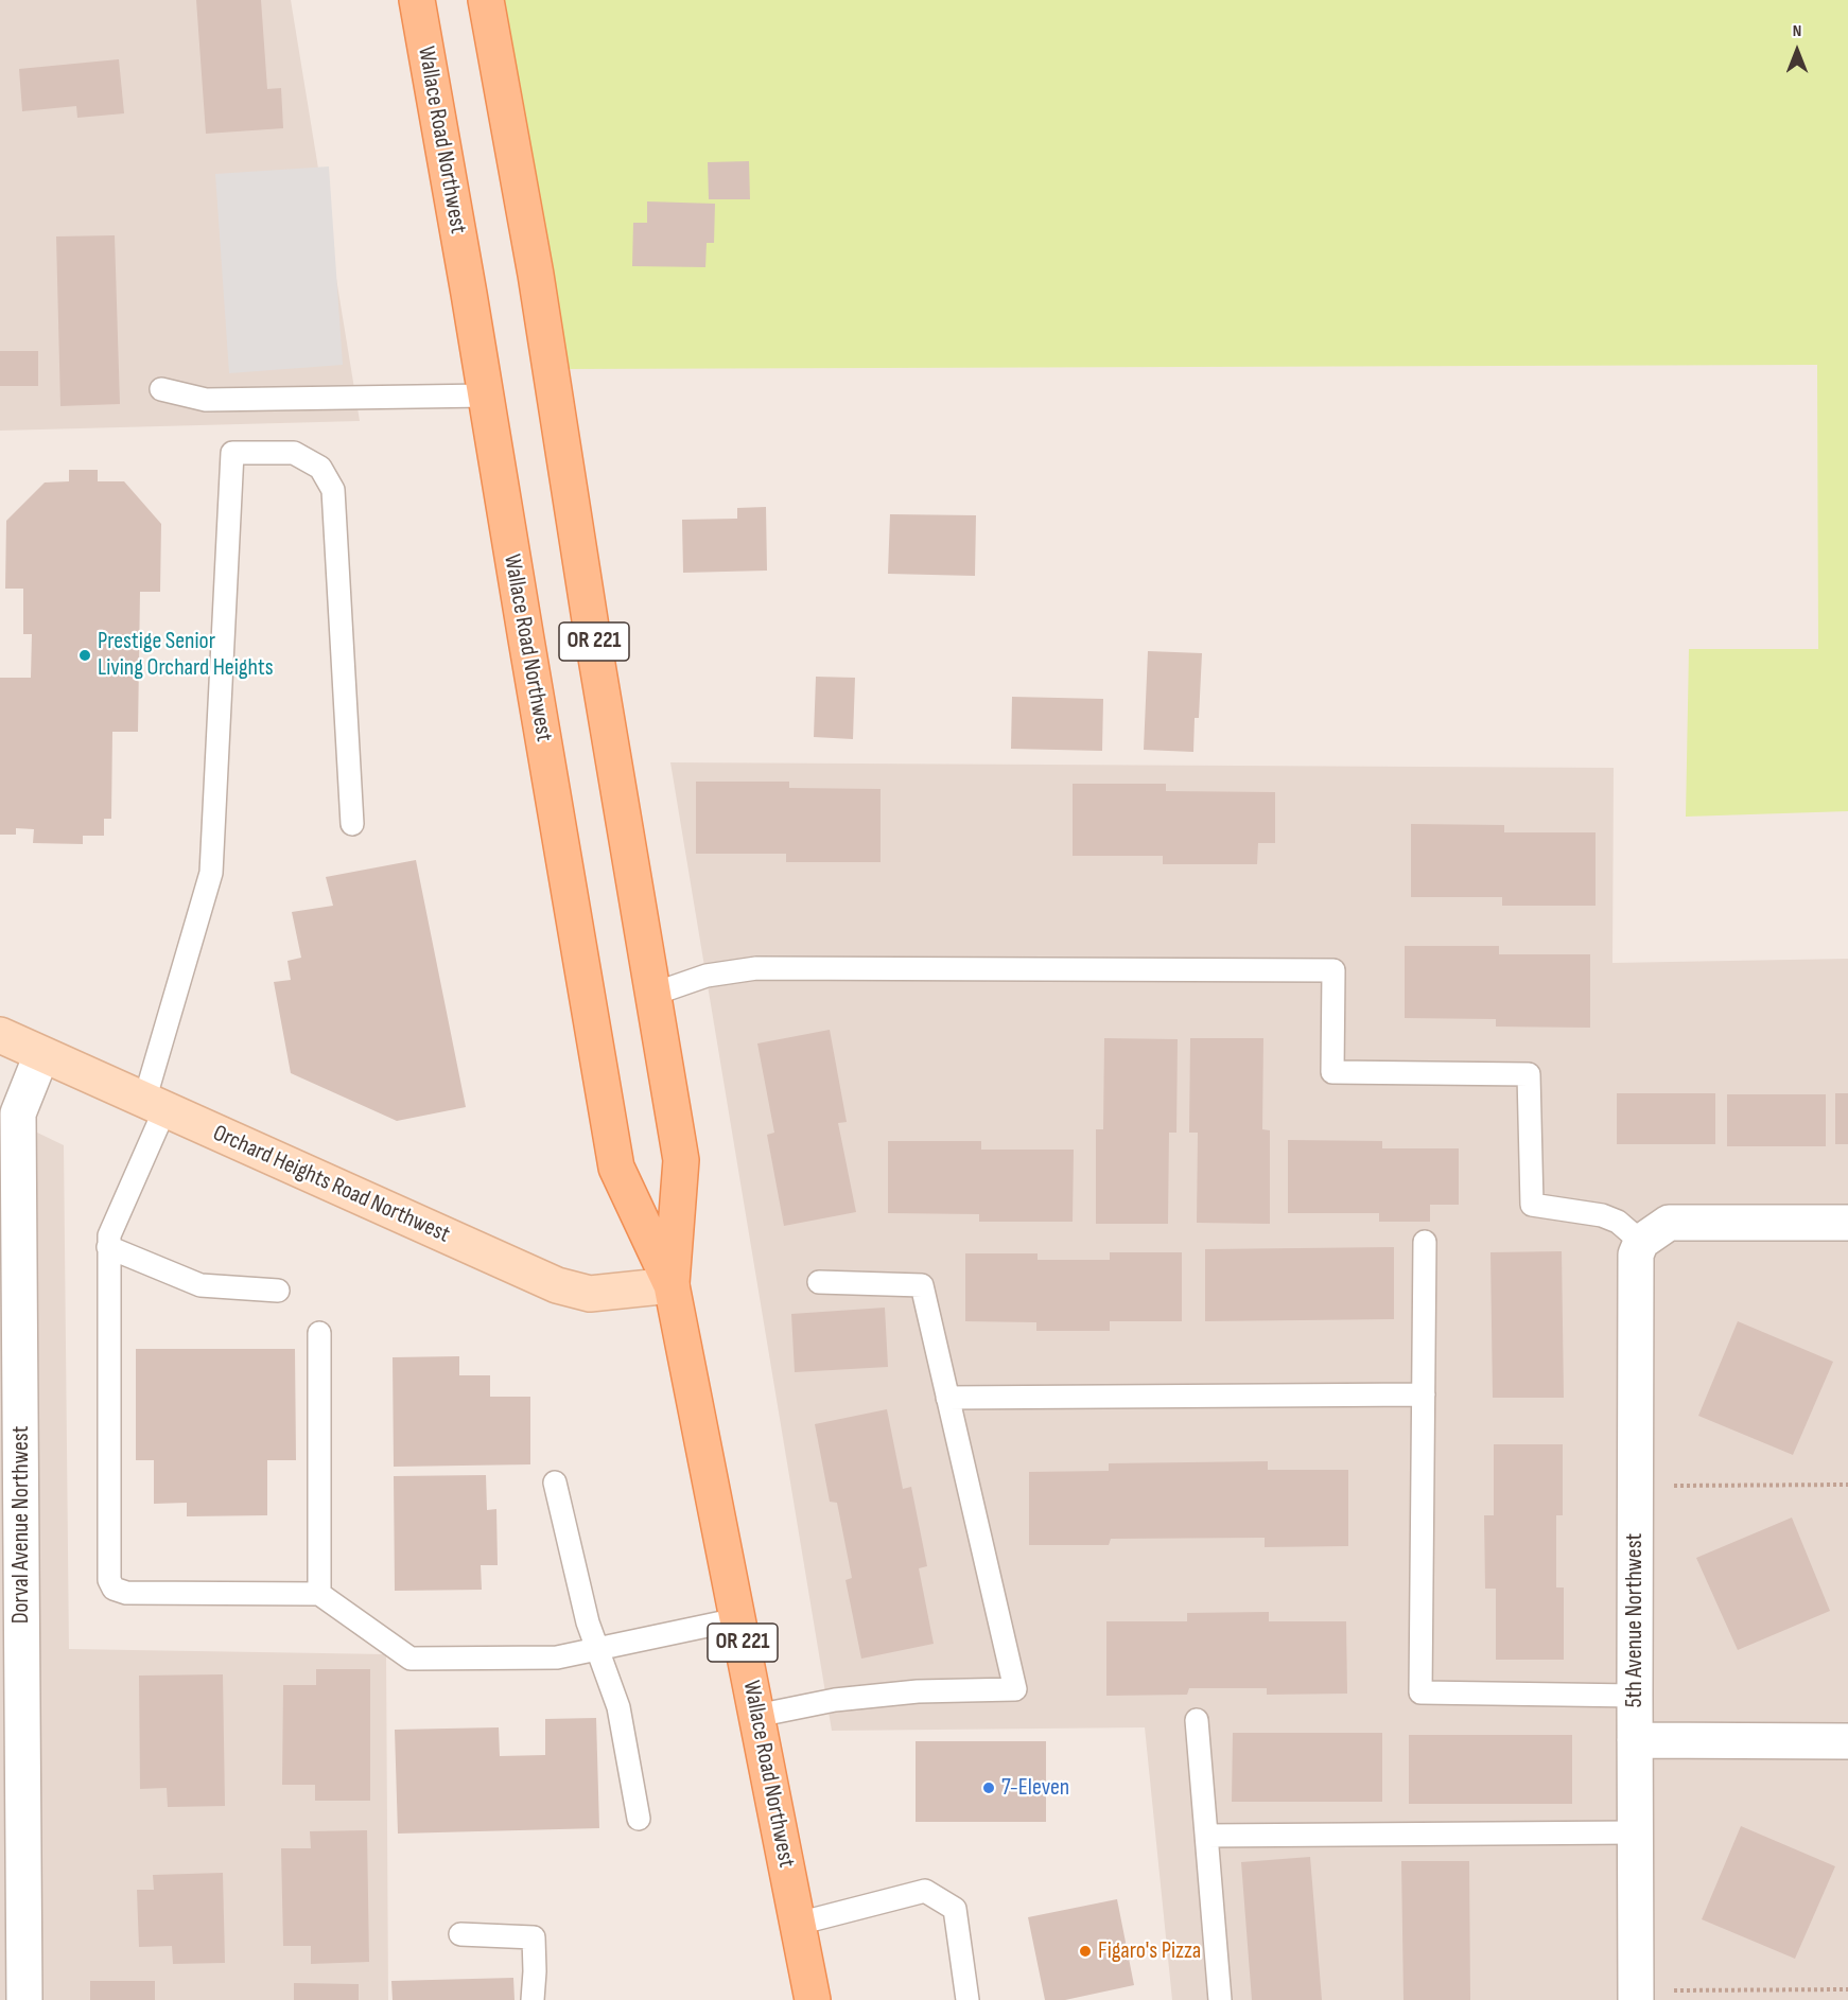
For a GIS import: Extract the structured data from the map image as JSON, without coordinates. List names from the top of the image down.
{
  "streets": {
    "main road": ["Wallace Road Northwest", "OR 221", "Orchard Heights Road Northwest"],
    "street": ["Dorval Avenue Northwest", "5th Avenue Northwest"]
  },
  "crossings": [
    ["Wallace Road Northwest", "Orchard Heights Road Northwest"],
    ["Orchard Heights Road Northwest", "Dorval Avenue Northwest"]
  ],
  "places": ["Prestige Senior Living Orchard Heights", "7-Eleven", "Figaro's Pizza"],
  "north": "top"
}
